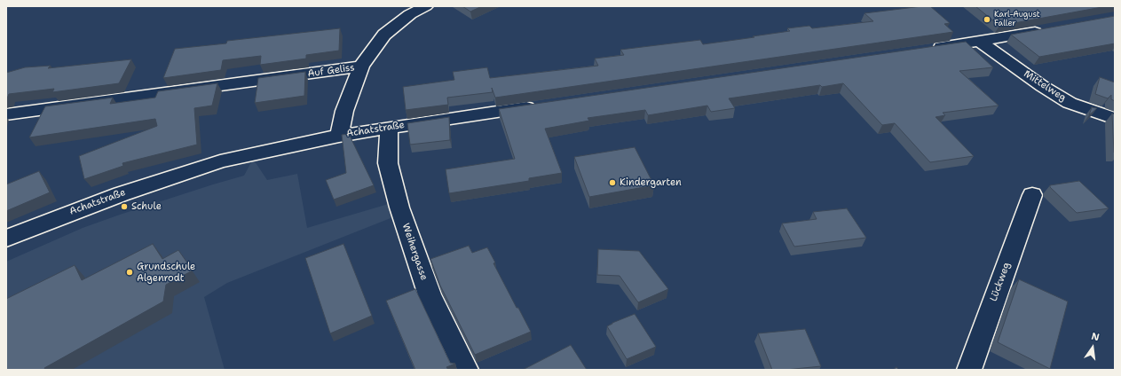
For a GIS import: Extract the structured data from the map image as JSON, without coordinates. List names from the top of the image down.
{
  "streets": {
    "street": [
      "Auf Geliss",
      "Mittelweg",
      "Achatstraße",
      "Weihergasse",
      "Lückweg"
    ]
  },
  "crossings": [
    ["Achatstraße", "Weihergasse"]
  ],
  "places": [
    "Karl-August Faller",
    "Kindergarten",
    "Schule",
    "Grundschule Algenrodt"
  ],
  "north": "top"
}
